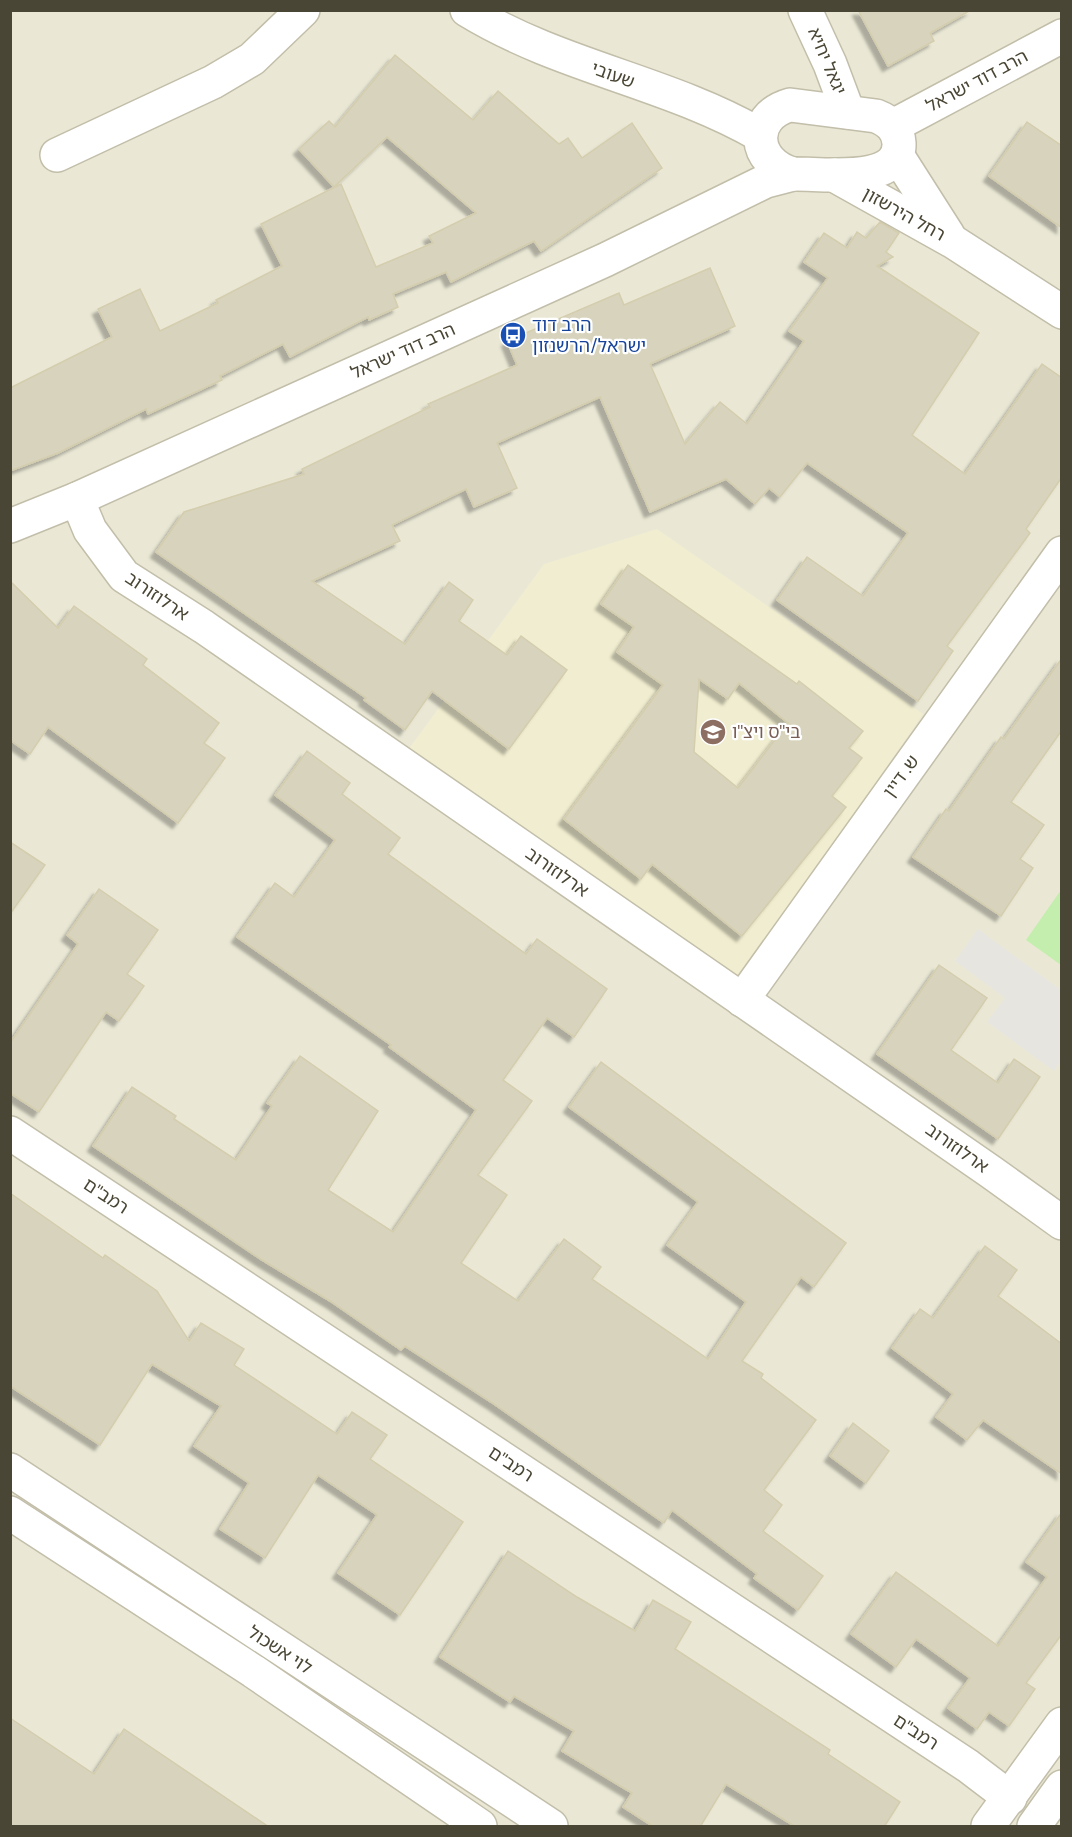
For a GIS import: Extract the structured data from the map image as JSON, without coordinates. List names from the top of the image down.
{
  "streets": {
    "street": [
      "יגאל יחיא",
      "שעובי",
      "הרב דוד ישראל",
      "רחל הירשזון",
      "ארלוזורוב",
      "ש. דיין",
      "רמב\"ם",
      "לוי אשכול"
    ]
  },
  "crossings": [
    ["הרב דוד ישראל", "רחל הירשזון"],
    ["הרב דוד ישראל", "ארלוזורוב"],
    ["ארלוזורוב", "ש. דיין"]
  ],
  "places": {
    "bus stop": ["הרב דוד ישראל/הרשנזון"],
    "school or university": ["בי\"ס ויצ\"ו"]
  }
}
